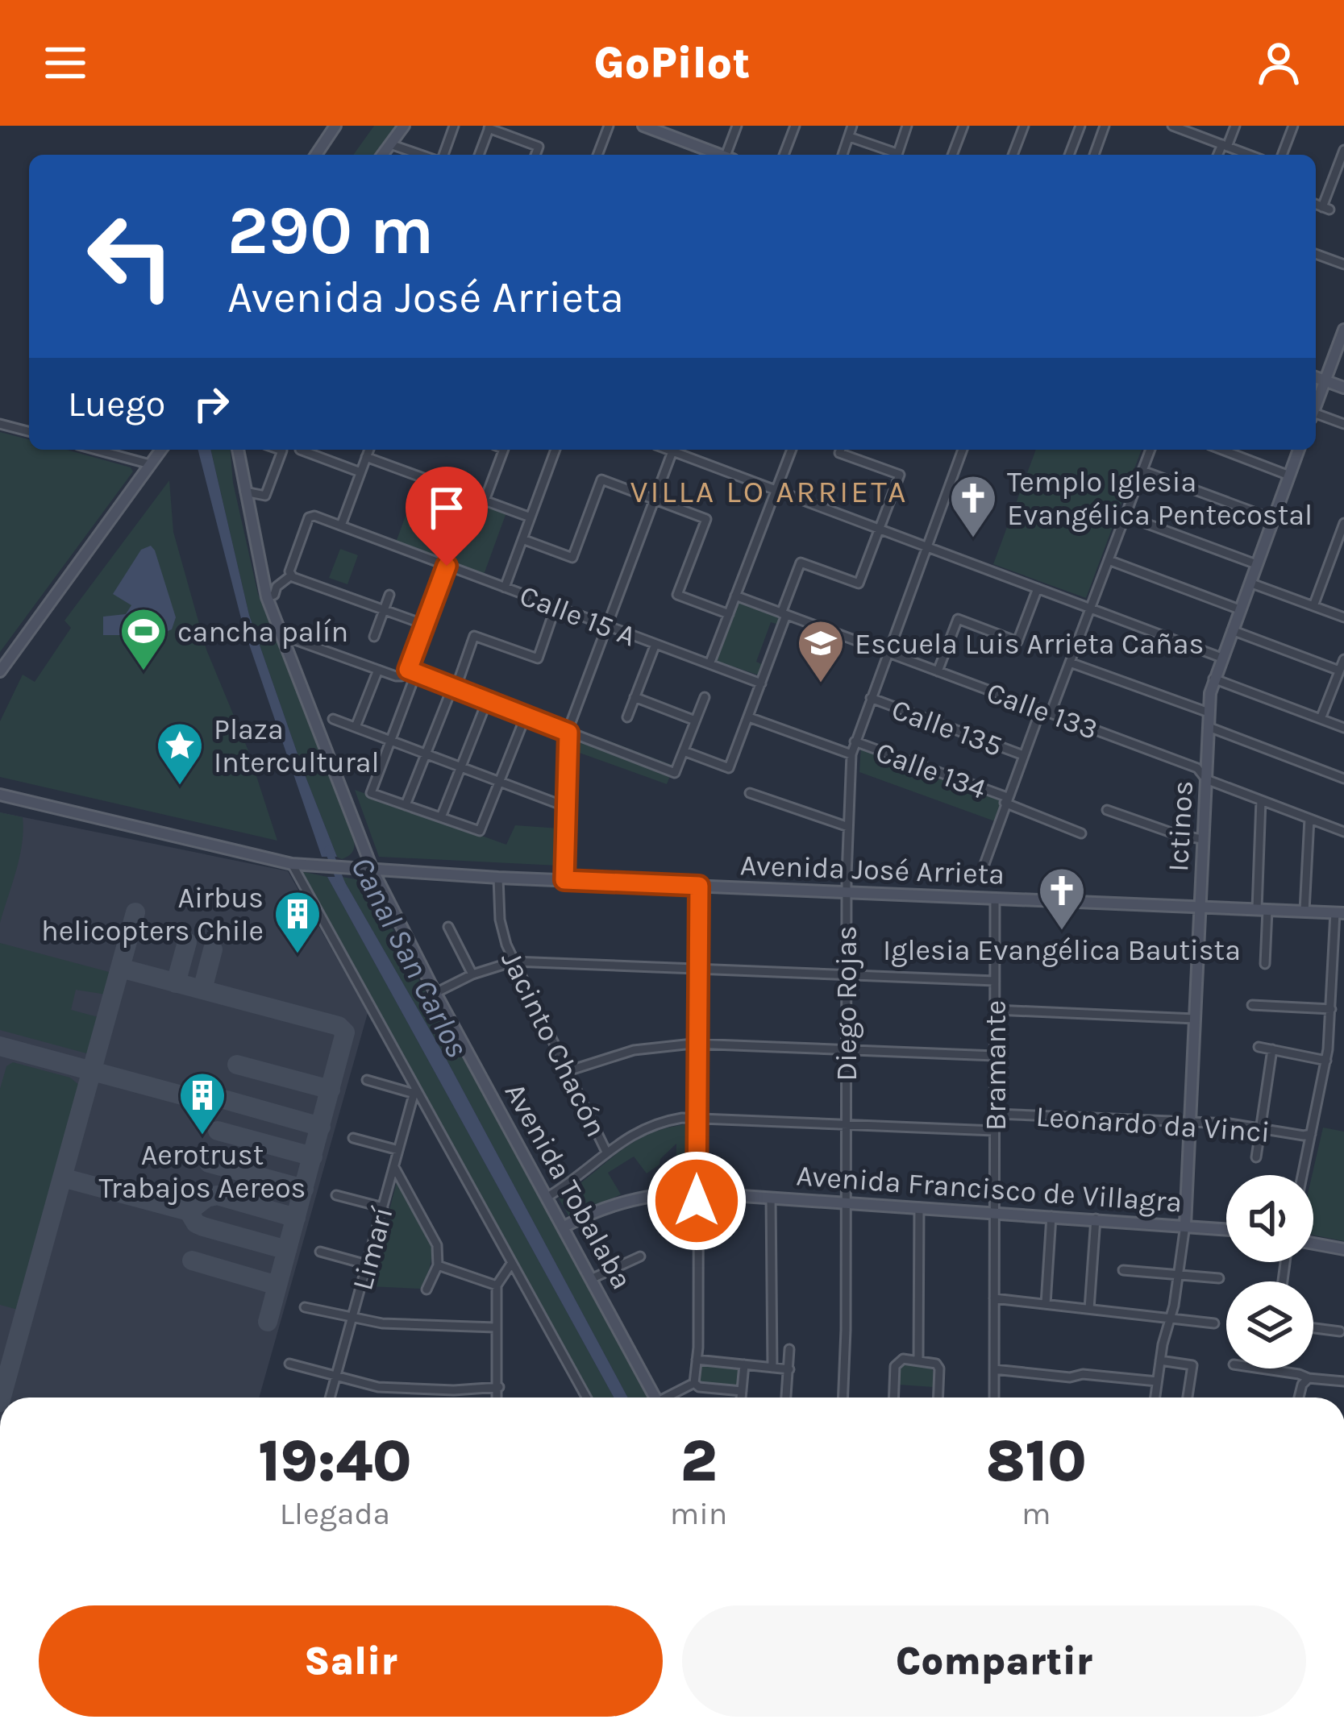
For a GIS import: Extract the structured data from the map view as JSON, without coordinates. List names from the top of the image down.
{
  "streets": {
    "main road": [
      "Ictinos",
      "Avenida José Arrieta",
      "Avenida Tobalaba",
      "Avenida Francisco de Villagra"
    ],
    "street": [
      "Calle 15 A",
      "Calle 133",
      "Calle 135",
      "Calle 134",
      "Diego Rojas",
      "Jacinto Chacón",
      "Bramante",
      "Leonardo da Vinci",
      "Limarí"
    ]
  },
  "crossings": [
    ["Calle 133", "Ictinos"],
    ["Calle 133", "Diego Rojas"],
    ["Calle 135", "Diego Rojas"],
    ["Calle 134", "Diego Rojas"],
    ["Ictinos", "Avenida José Arrieta"],
    ["Ictinos", "Leonardo da Vinci"],
    ["Ictinos", "Avenida Francisco de Villagra"],
    ["Avenida José Arrieta", "Diego Rojas"],
    ["Avenida José Arrieta", "Jacinto Chacón"],
    ["Avenida José Arrieta", "Bramante"],
    ["Avenida José Arrieta", "Avenida Tobalaba"],
    ["Diego Rojas", "Leonardo da Vinci"],
    ["Diego Rojas", "Avenida Francisco de Villagra"],
    ["Jacinto Chacón", "Leonardo da Vinci"],
    ["Bramante", "Leonardo da Vinci"],
    ["Bramante", "Avenida Francisco de Villagra"],
    ["Leonardo da Vinci", "Avenida Tobalaba"],
    ["Avenida Tobalaba", "Avenida Francisco de Villagra"]
  ],
  "districts": ["VILLA LO ARRIETA"],
  "water": ["Canal San Carlos"],
  "places": {
    "church": ["Templo Iglesia Evangélica Pentecostal", "Iglesia Evangélica Bautista"],
    "sports": ["cancha palín"],
    "school or university": ["Escuela Luis Arrieta Cañas"],
    "place": ["Plaza Intercultural"],
    "building": ["Airbus helicopters Chile", "Aerotrust Trabajos Aereos"]
  },
  "page": {
    "header": "GoPilot",
    "turn": ["290 m", "Avenida José Arrieta"],
    "then": "Luego",
    "eta": [
      "19:40",
      "Llegada",
      "2",
      "min",
      "810",
      "m"
    ],
    "buttons": ["Salir", "Compartir"]
  }
}
